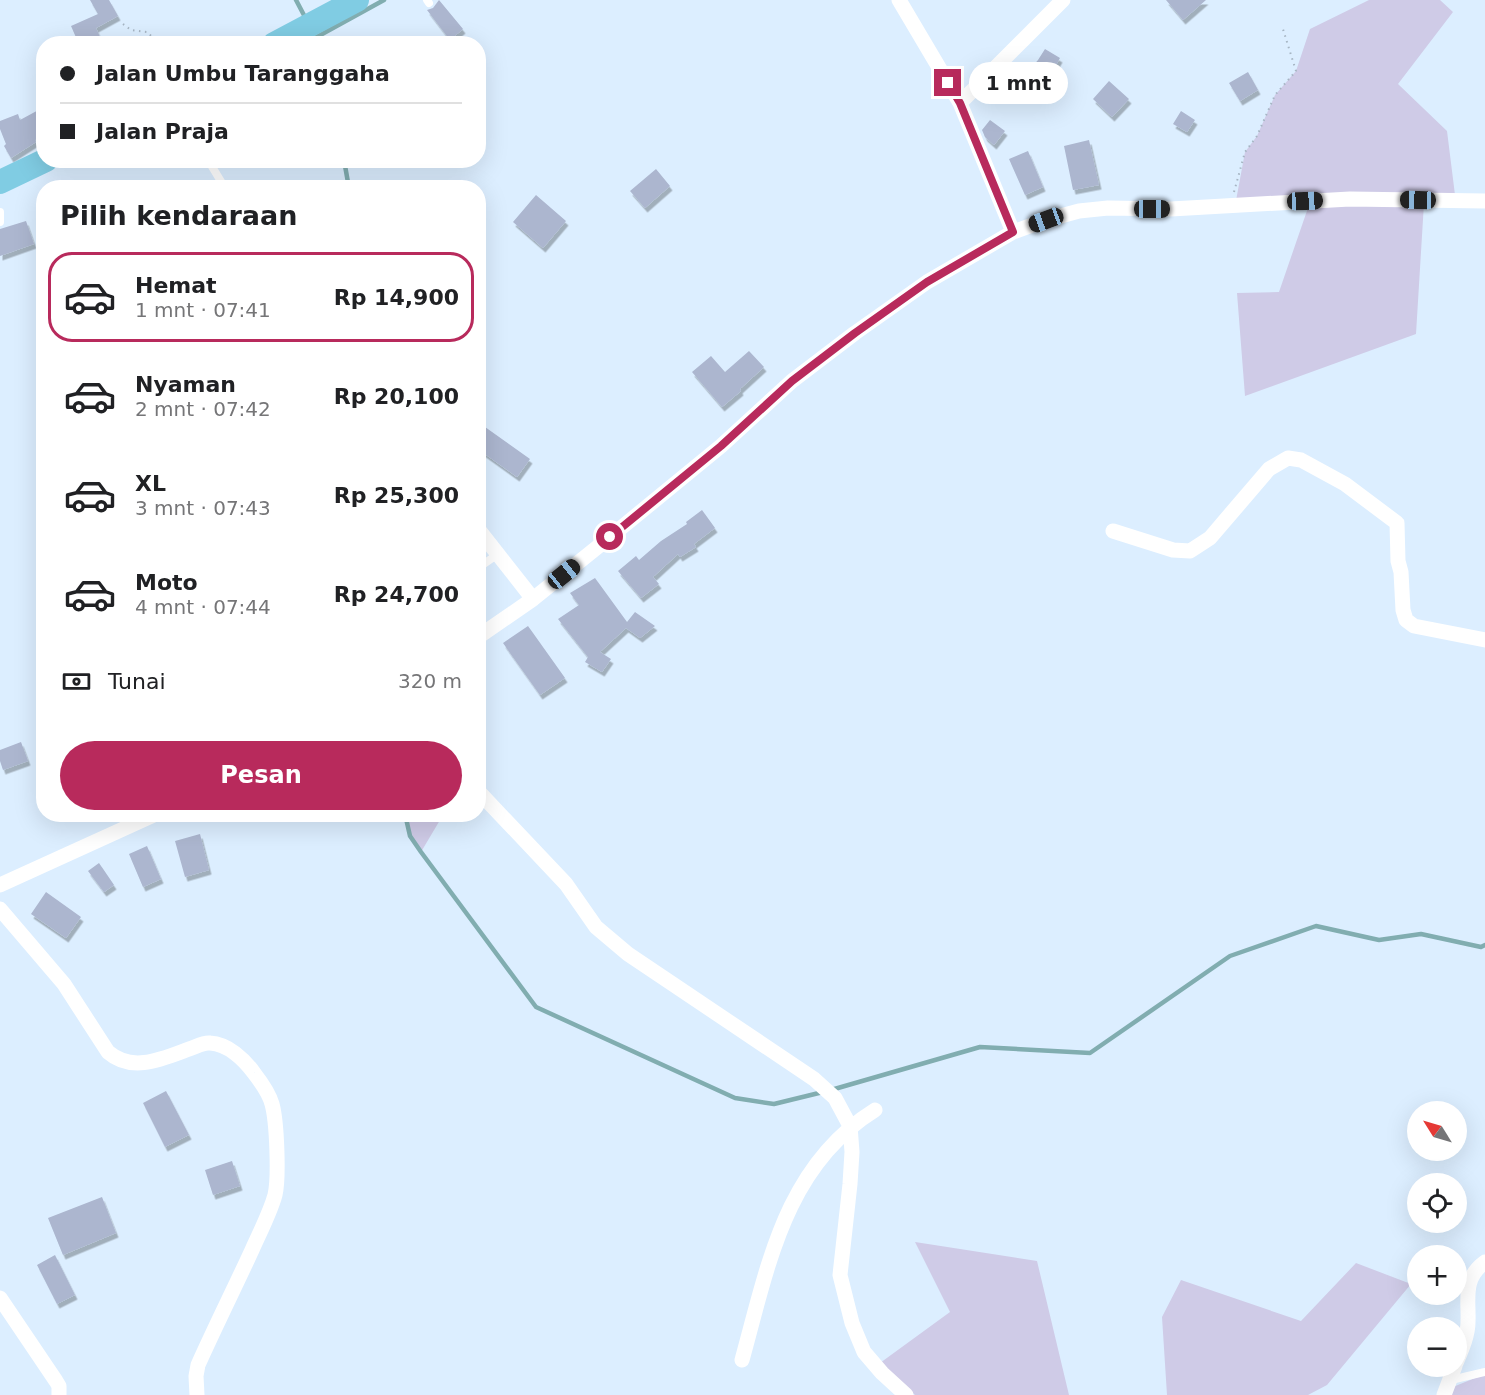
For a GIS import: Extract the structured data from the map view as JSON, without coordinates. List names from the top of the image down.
{
  "north": "top left",
  "page": {
    "banner": ["Jalan Umbu Taranggaha", "Jalan Praja"],
    "bubble": "1 mnt",
    "heading": "Pilih kendaraan",
    "list": [
      {
        "name": "Hemat",
        "note": "1 mnt · 07:41",
        "value": "Rp 14,900"
      },
      {
        "name": "Nyaman",
        "note": "2 mnt · 07:42",
        "value": "Rp 20,100"
      },
      {
        "name": "XL",
        "note": "3 mnt · 07:43",
        "value": "Rp 25,300"
      },
      {
        "name": "Moto",
        "note": "4 mnt · 07:44",
        "value": "Rp 24,700"
      }
    ],
    "pay": ["Tunai", "320 m"],
    "buttons": "Pesan",
    "map_buttons": ["+", "−"]
  }
}
